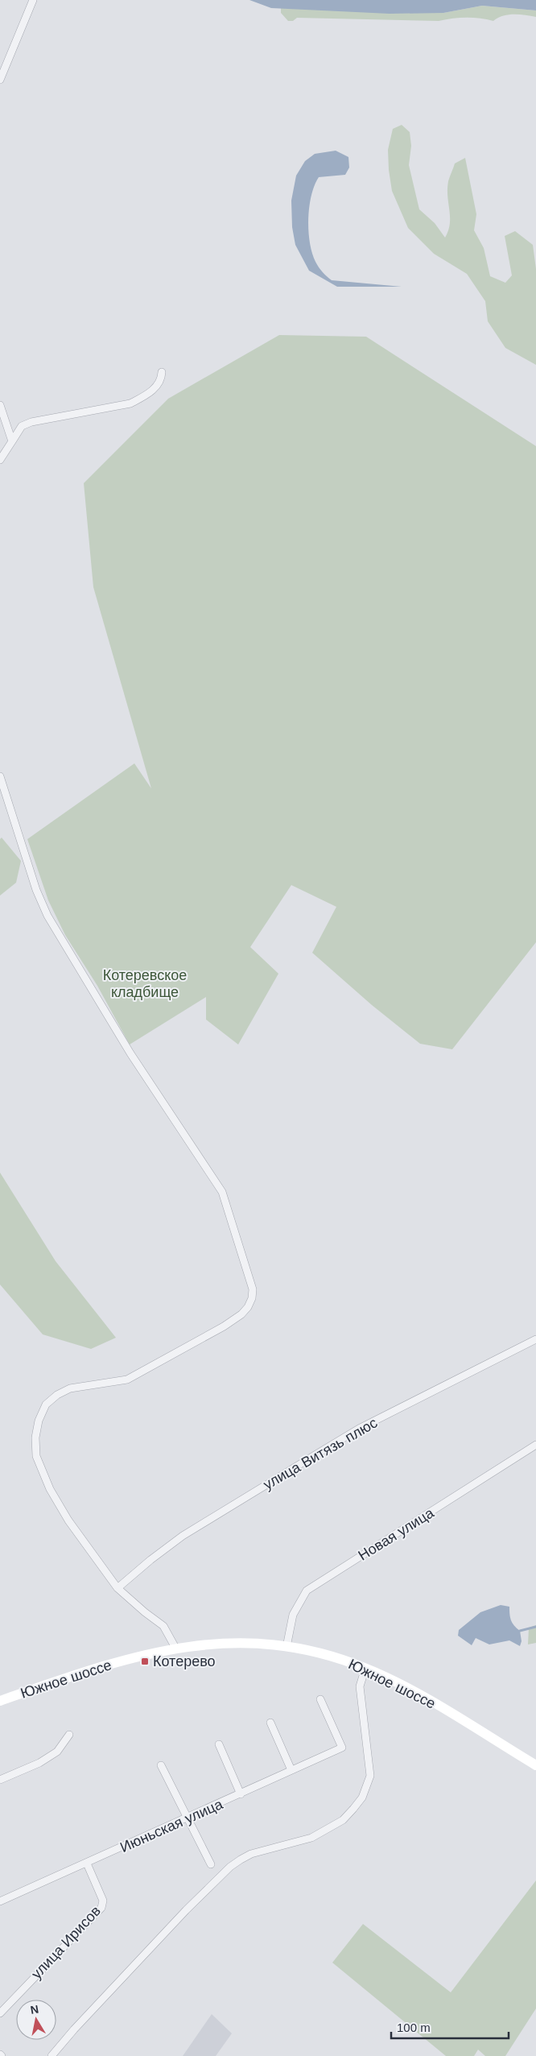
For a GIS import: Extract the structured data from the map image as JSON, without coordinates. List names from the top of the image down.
{
  "streets": {
    "main road": ["Южное шоссе"],
    "street": [
      "улица Витязь плюс",
      "Новая улица",
      "Июньская улица",
      "улица Ирисов"
    ]
  },
  "crossings": [
    ["Новая улица", "Южное шоссе"],
    ["Июньская улица", "улица Ирисов"]
  ],
  "parks": ["Котеревское кладбище"],
  "places": {
    "transit": ["Котерево"]
  },
  "scale_bar": "100 m",
  "north": "top"
}
